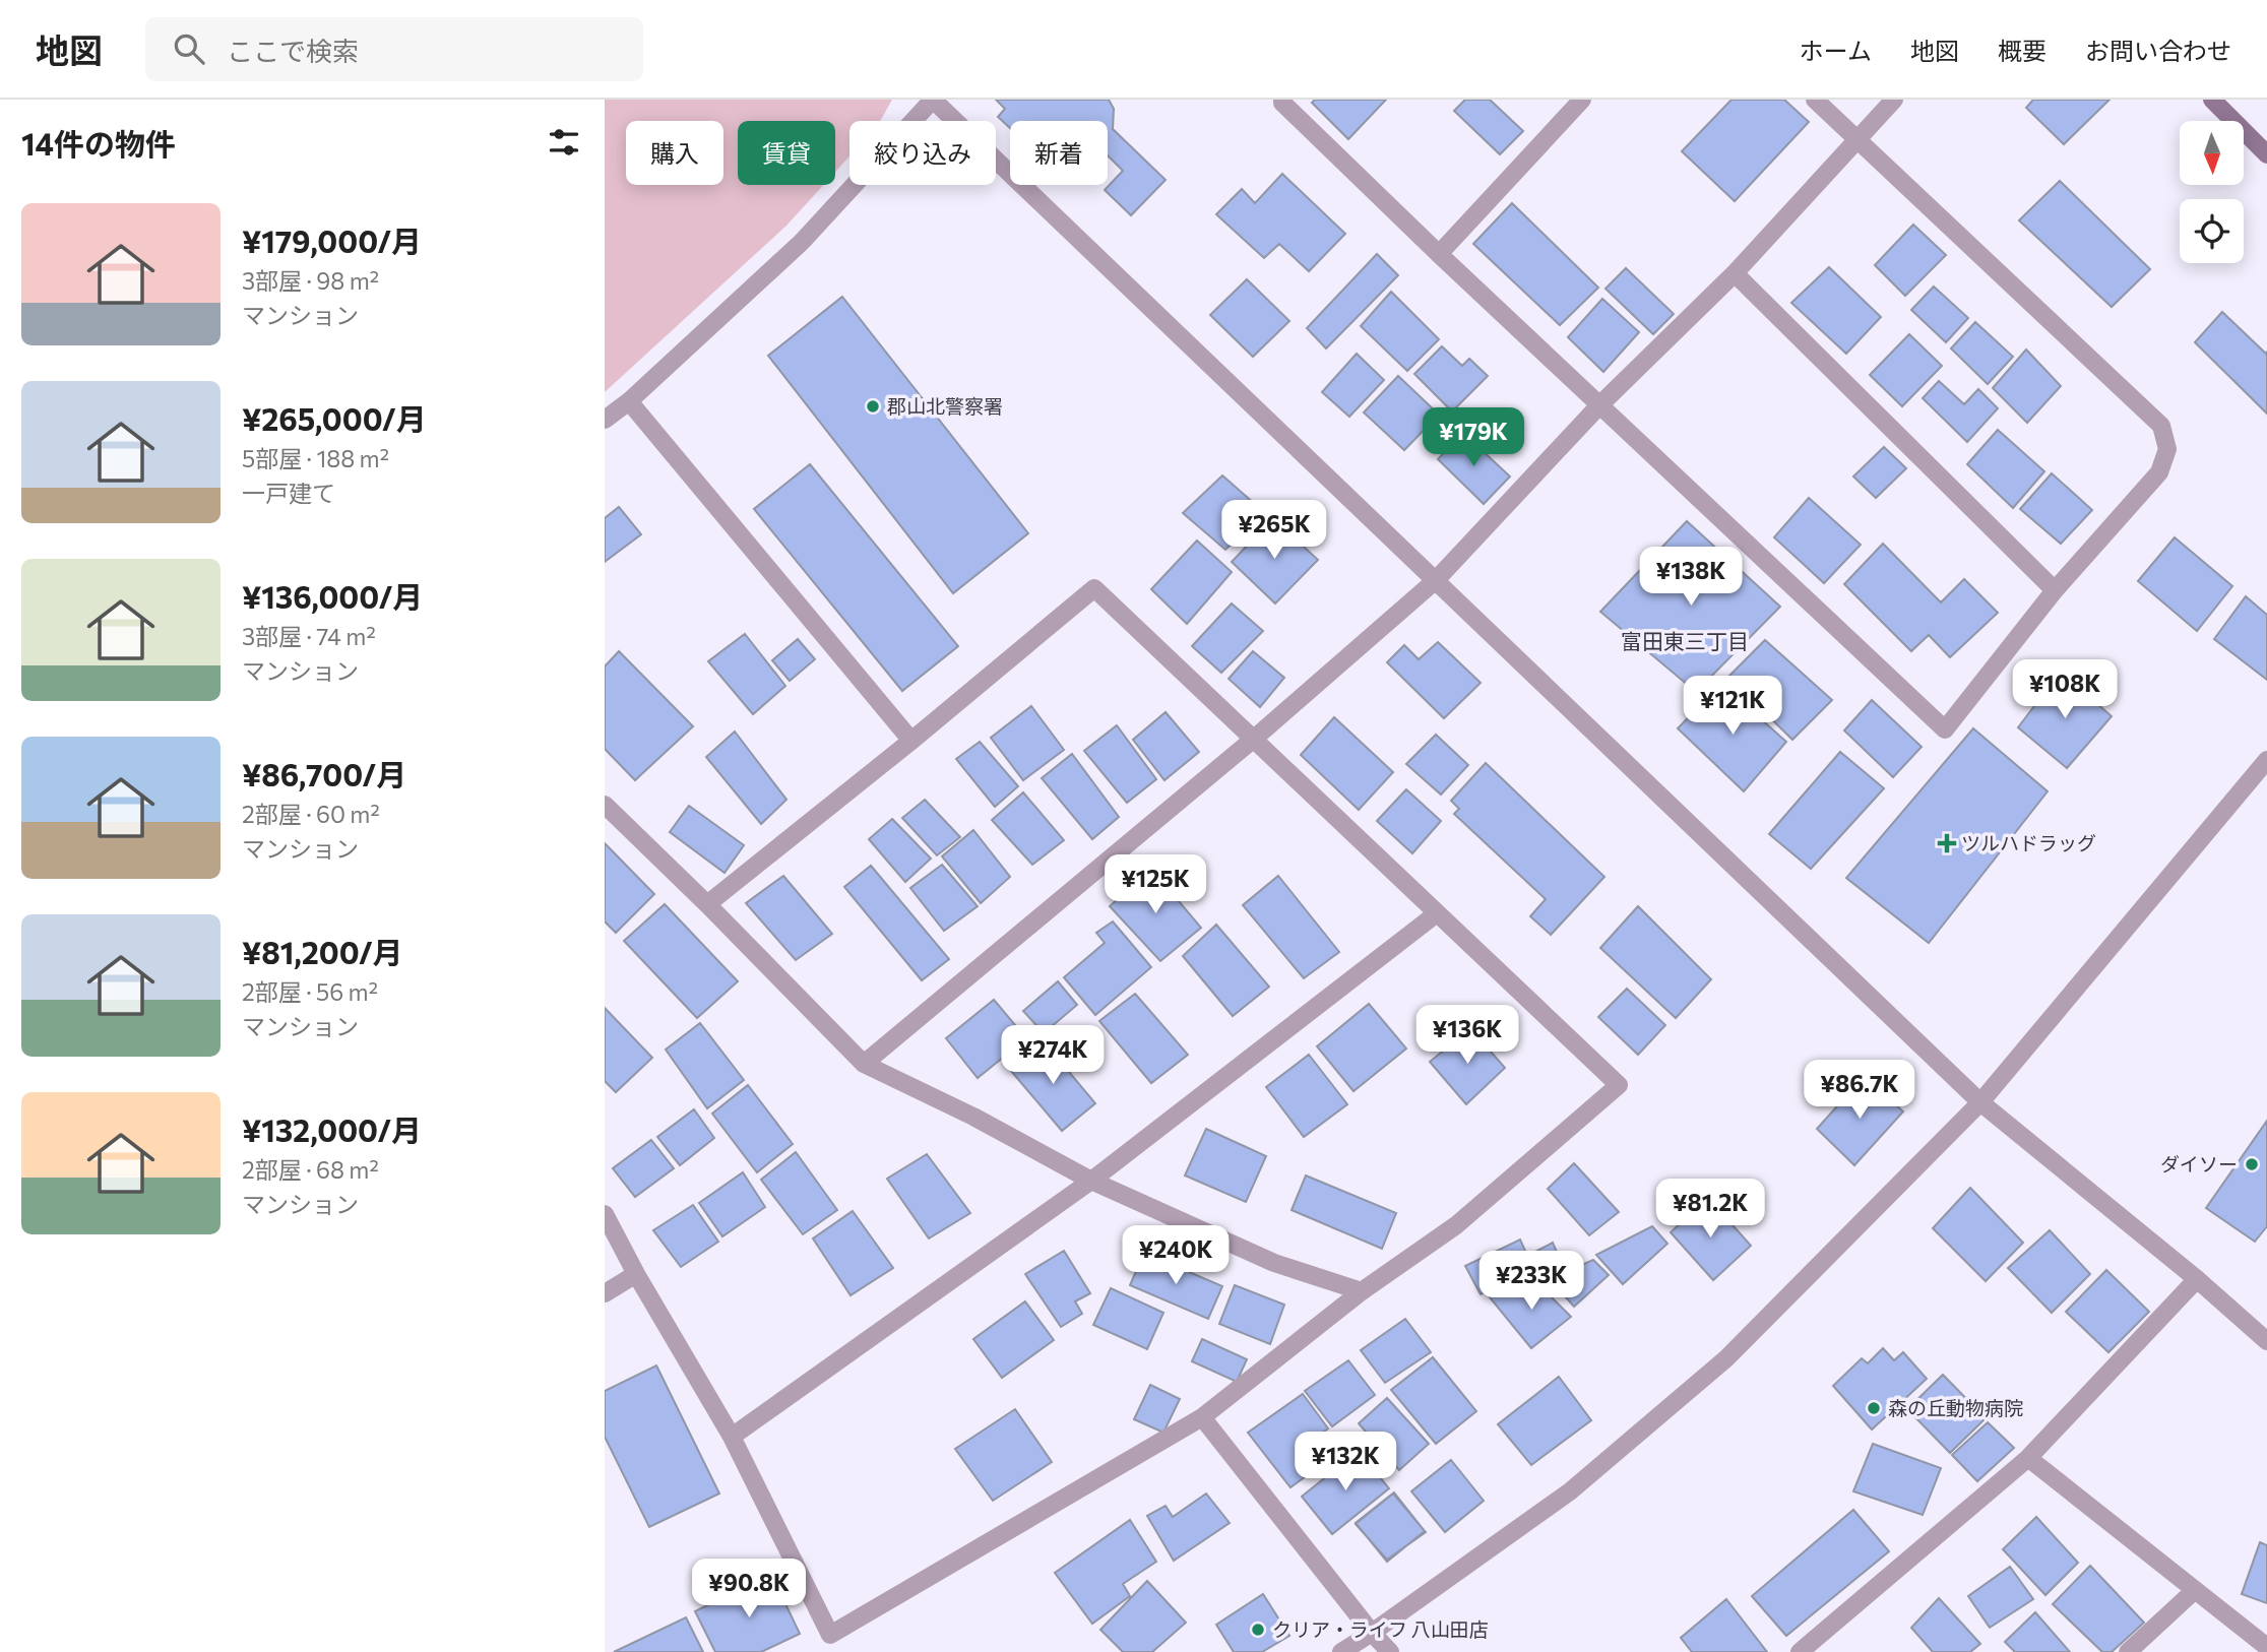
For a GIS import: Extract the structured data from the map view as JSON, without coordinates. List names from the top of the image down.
{
  "districts": ["富田東三丁目"],
  "places": {
    "other": [
      "郡山北警察署",
      "ダイソー",
      "森の丘動物病院",
      "クリア・ライフ 八山田店"
    ],
    "health": ["ツルハドラッグ"]
  },
  "north": "bottom",
  "page": {
    "header": "地図",
    "search": "ここで検索",
    "nav": [
      "ホーム",
      "地図",
      "概要",
      "お問い合わせ"
    ],
    "heading": "14件の物件",
    "chip": [
      "購入",
      "賃貸",
      "絞り込み",
      "新着"
    ],
    "list": [
      {
        "name": "¥179,000/月",
        "note": "3部屋 · 98 m² · マンション"
      },
      {
        "name": "¥265,000/月",
        "note": "5部屋 · 188 m² · 一戸建て"
      },
      {
        "name": "¥136,000/月",
        "note": "3部屋 · 74 m² · マンション"
      },
      {
        "name": "¥86,700/月",
        "note": "2部屋 · 60 m² · マンション"
      },
      {
        "name": "¥81,200/月",
        "note": "2部屋 · 56 m² · マンション"
      },
      {
        "name": "¥132,000/月",
        "note": "2部屋 · 68 m² · マンション"
      }
    ],
    "price": [
      "¥179K",
      "¥265K",
      "¥138K",
      "¥108K",
      "¥121K",
      "¥125K",
      "¥136K",
      "¥274K",
      "¥86.7K",
      "¥81.2K",
      "¥240K",
      "¥233K",
      "¥132K",
      "¥90.8K"
    ]
  }
}
